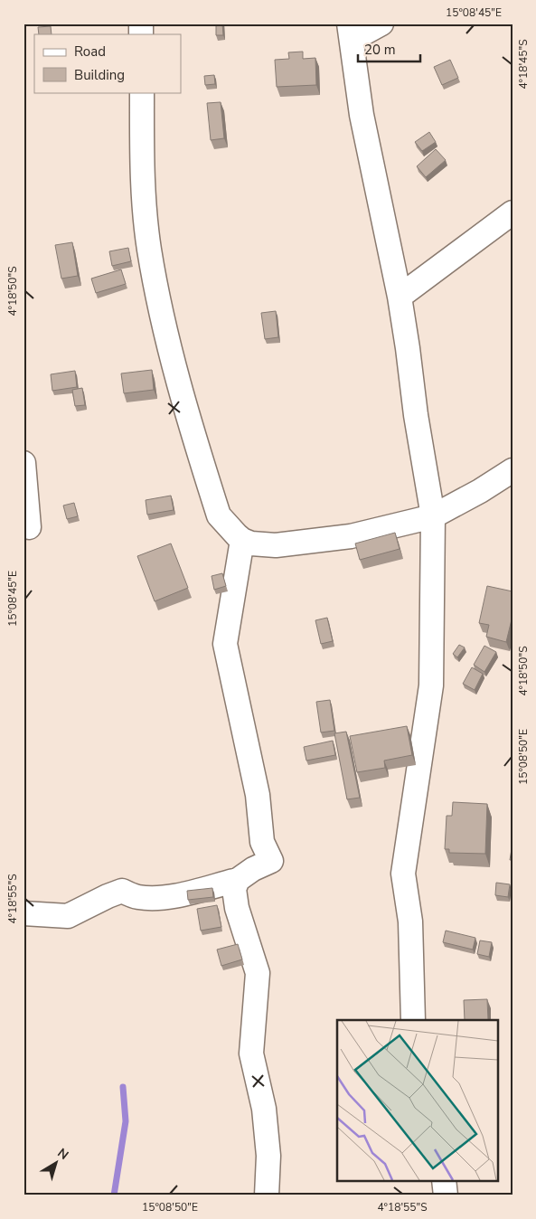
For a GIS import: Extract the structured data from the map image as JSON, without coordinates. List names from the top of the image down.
{
  "legend": ["Road", "Building"],
  "scale_bar": "20 m",
  "north": "top right",
  "coordinates": [
    "15°08'45\"E",
    "4°18'45\"S",
    "4°18'50\"S",
    "15°08'50\"E",
    "4°18'55\"S"
  ]
}
